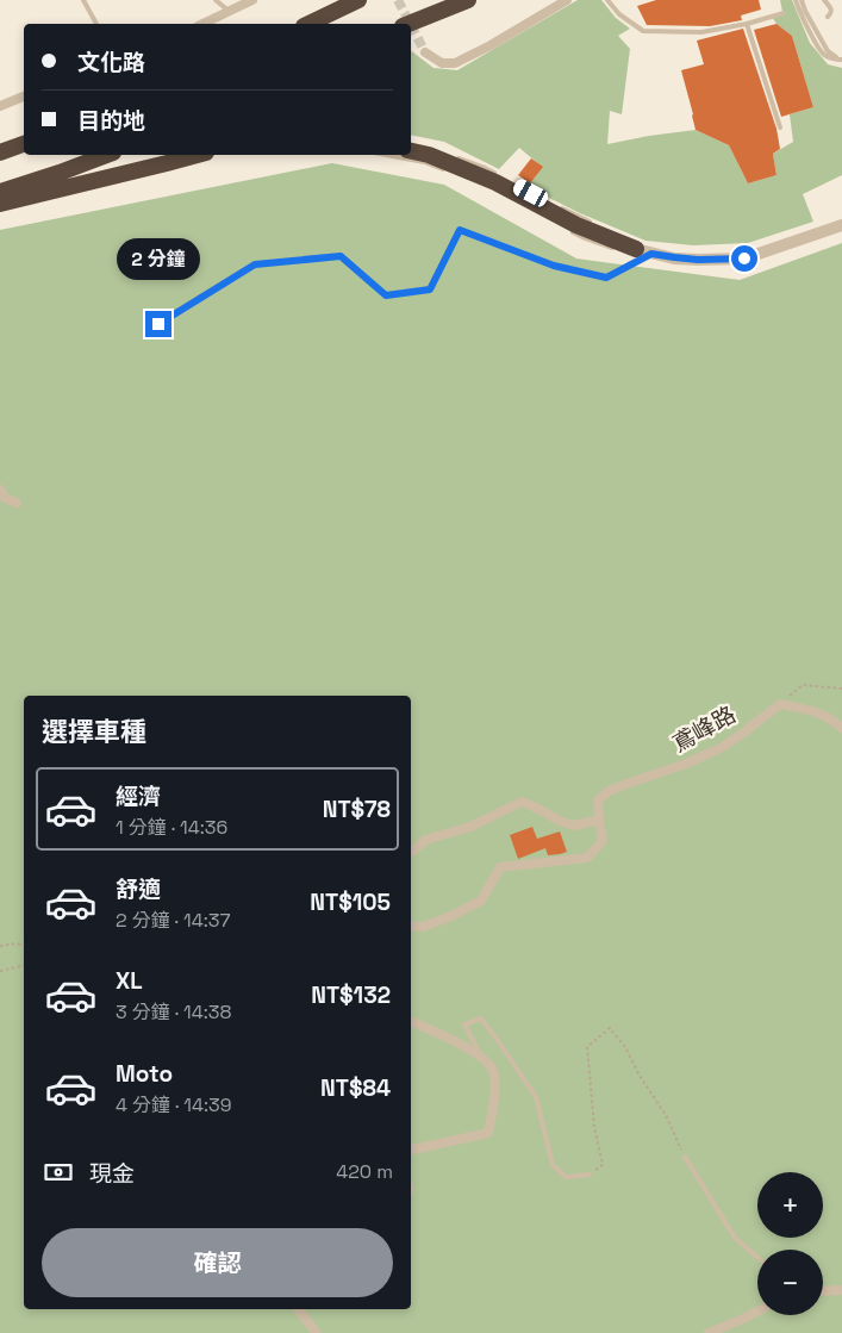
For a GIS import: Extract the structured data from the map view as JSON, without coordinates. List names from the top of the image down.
{
  "streets": {
    "street": ["鳶峰路"]
  },
  "page": {
    "banner": ["文化路", "目的地"],
    "bubble": "2 分鐘",
    "heading": "選擇車種",
    "list": [
      {
        "name": "經濟",
        "note": "1 分鐘 · 14:36",
        "value": "NT$78"
      },
      {
        "name": "舒適",
        "note": "2 分鐘 · 14:37",
        "value": "NT$105"
      },
      {
        "name": "XL",
        "note": "3 分鐘 · 14:38",
        "value": "NT$132"
      },
      {
        "name": "Moto",
        "note": "4 分鐘 · 14:39",
        "value": "NT$84"
      }
    ],
    "pay": ["現金", "420 m"],
    "map_buttons": ["+", "−"],
    "buttons": "確認"
  }
}
